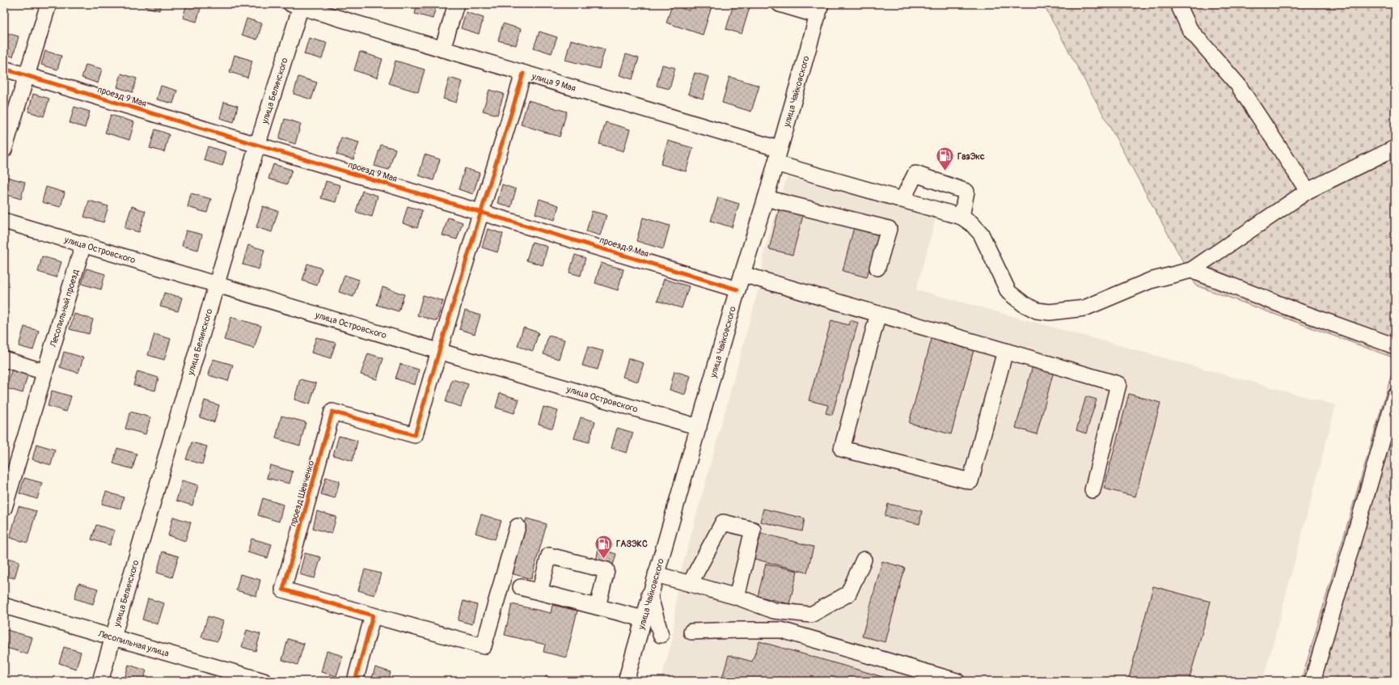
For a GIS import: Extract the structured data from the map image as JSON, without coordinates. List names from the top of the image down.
{
  "streets": {
    "street": [
      "улица 9 Мая",
      "улица Чайковского",
      "улица Белинского",
      "проезд 9 Мая",
      "улица Островского",
      "Лесопильный проезд",
      "проезд Шевченко",
      "Лесопильная улица"
    ]
  },
  "crossings": [
    ["улица 9 Мая", "улица Чайковского"],
    ["улица 9 Мая", "улица Белинского"],
    ["улица Чайковского", "проезд 9 Мая"],
    ["улица Чайковского", "улица Островского"],
    ["улица Белинского", "проезд 9 Мая"],
    ["улица Белинского", "улица Островского"],
    ["улица Белинского", "Лесопильная улица"],
    ["улица Островского", "Лесопильный проезд"],
    ["улица Островского", "проезд Шевченко"]
  ],
  "places": {
    "fuel station": ["ГазЭкс", "ГАЗЭКС"]
  }
}
